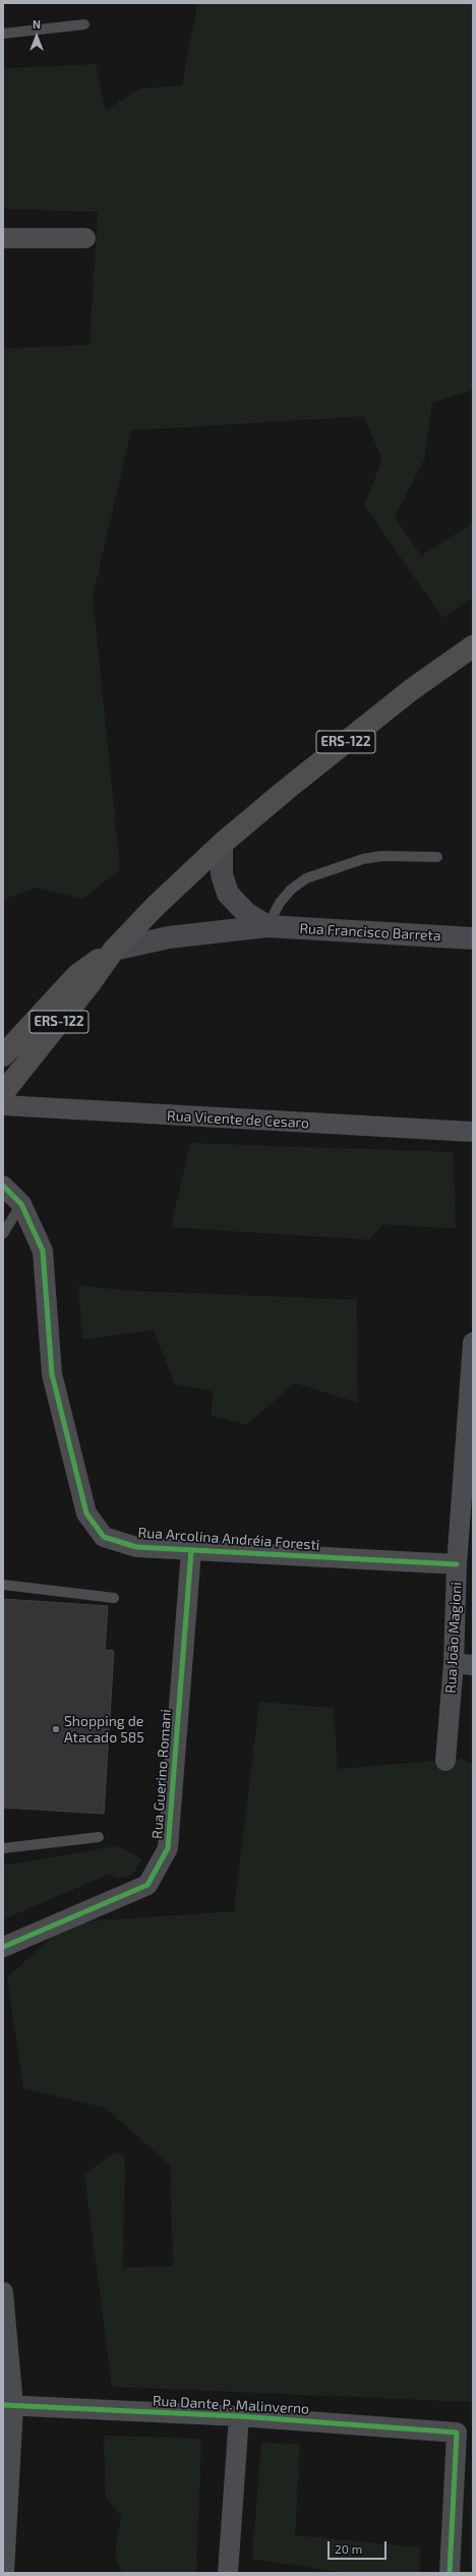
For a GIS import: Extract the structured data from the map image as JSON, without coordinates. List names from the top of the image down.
{
  "streets": {
    "highway": ["ERS-122"],
    "street": [
      "Rua Francisco Barreta",
      "Rua Vicente de Cesaro",
      "Rua Arcolina Andréia Foresti",
      "Rua João Magioni",
      "Rua Guerino Romani",
      "Rua Dante P. Malinverno"
    ]
  },
  "crossings": [
    ["ERS-122", "Rua Francisco Barreta"],
    ["Rua Arcolina Andréia Foresti", "Rua João Magioni"],
    ["Rua Arcolina Andréia Foresti", "Rua Guerino Romani"]
  ],
  "places": ["Shopping de Atacado 585"],
  "scale_bar": "20 m",
  "north": "top"
}
